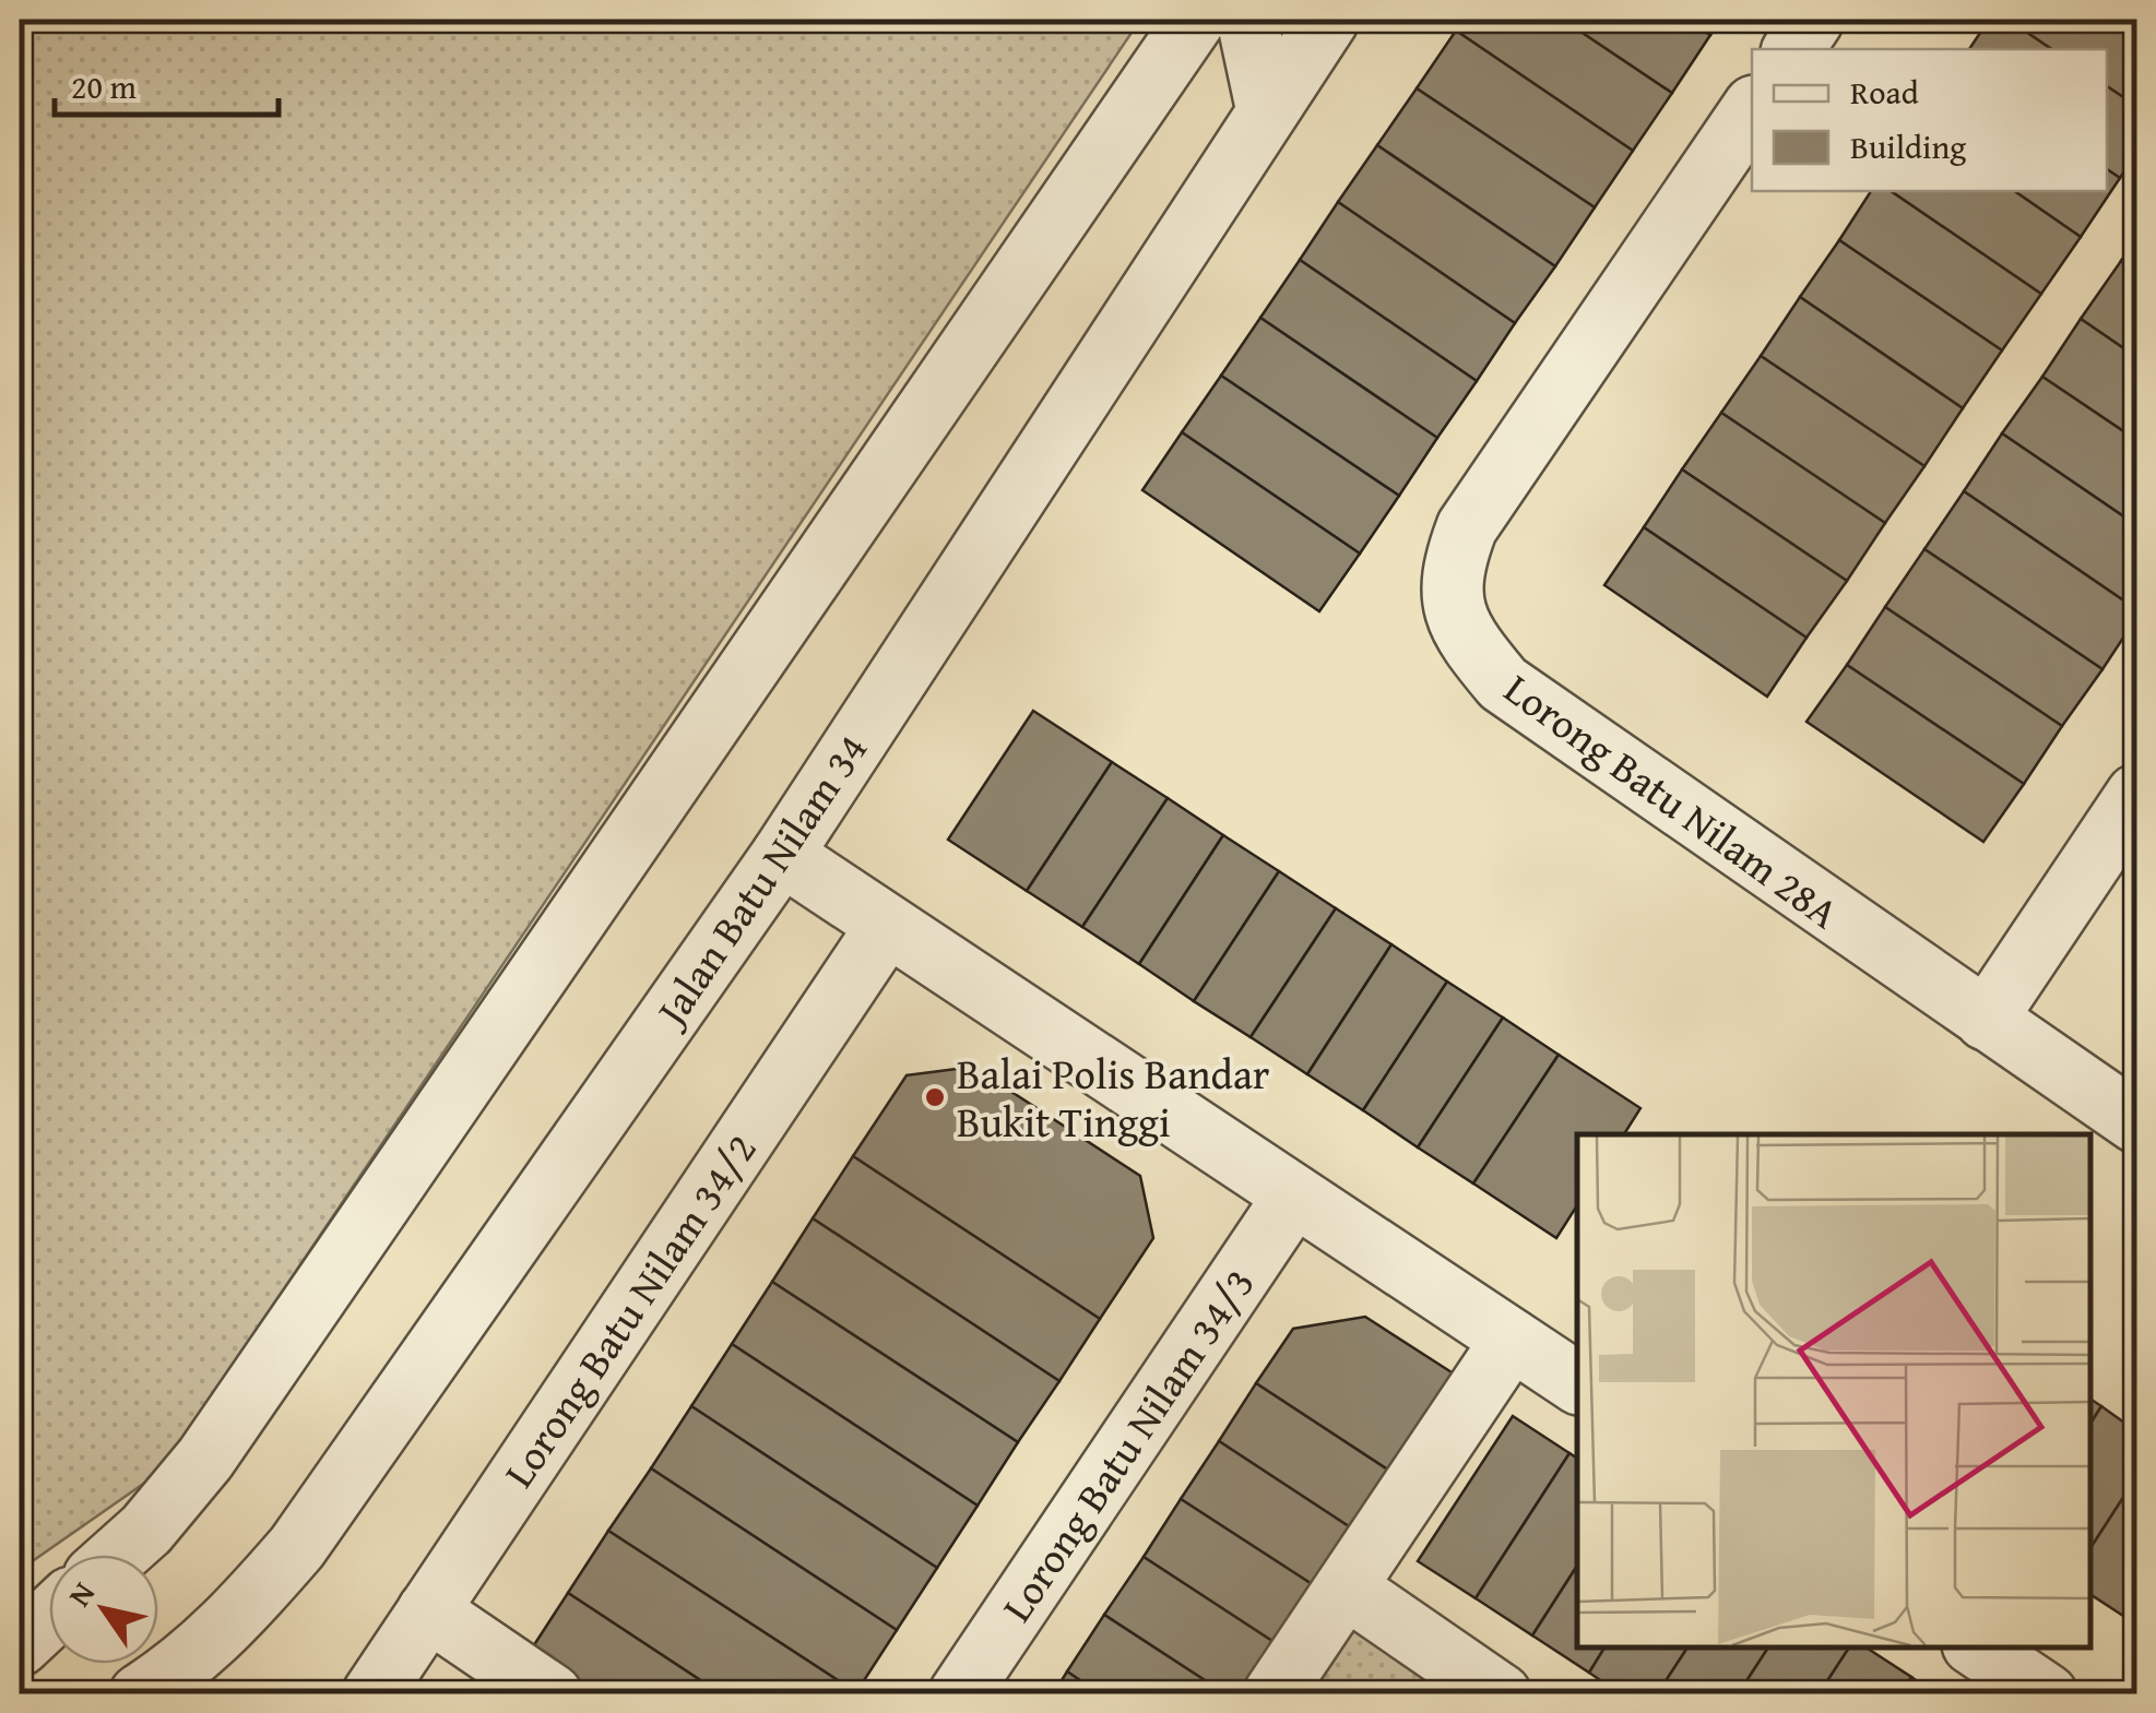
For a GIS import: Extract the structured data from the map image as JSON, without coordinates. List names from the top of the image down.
{
  "streets": {
    "street": [
      "Lorong Batu Nilam 28A",
      "Jalan Batu Nilam 34",
      "Lorong Batu Nilam 34/2",
      "Lorong Batu Nilam 34/3"
    ]
  },
  "places": ["Balai Polis Bandar Bukit Tinggi"],
  "legend": ["Road", "Building"],
  "scale_bar": "20 m",
  "north": "top left"
}
